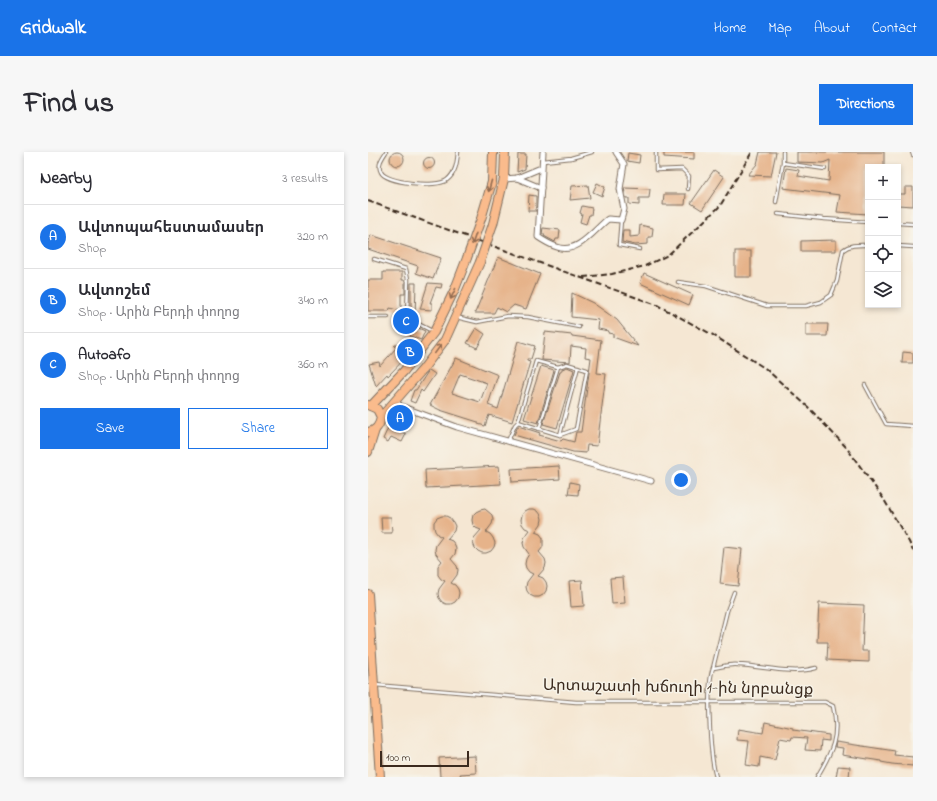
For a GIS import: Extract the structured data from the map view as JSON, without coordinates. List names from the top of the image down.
{
  "streets": {
    "lane": ["Արտաշատի խճուղի 1-ին նրբանցք"]
  },
  "scale_bar": "100 m",
  "page": {
    "header": "Gridwalk",
    "nav": [
      "Home",
      "Map",
      "About",
      "Contact"
    ],
    "title": "Find us",
    "buttons": [
      "Directions",
      ["Save", "Share"]
    ],
    "heading": ["Nearby", "3 results"],
    "map_buttons": ["+", "−"],
    "list": [
      {
        "mark": "A",
        "name": "Ավտոպահեստամասեր",
        "note": "Shop",
        "value": "320 m"
      },
      {
        "mark": "B",
        "name": "Ավտոշեմ",
        "note": "Shop · Արին Բերդի փողոց",
        "value": "340 m"
      },
      {
        "mark": "C",
        "name": "Autoafo",
        "note": "Shop · Արին Բերդի փողոց",
        "value": "360 m"
      }
    ],
    "pins": ["C", "B", "A"],
    "scale": "100 m"
  }
}
